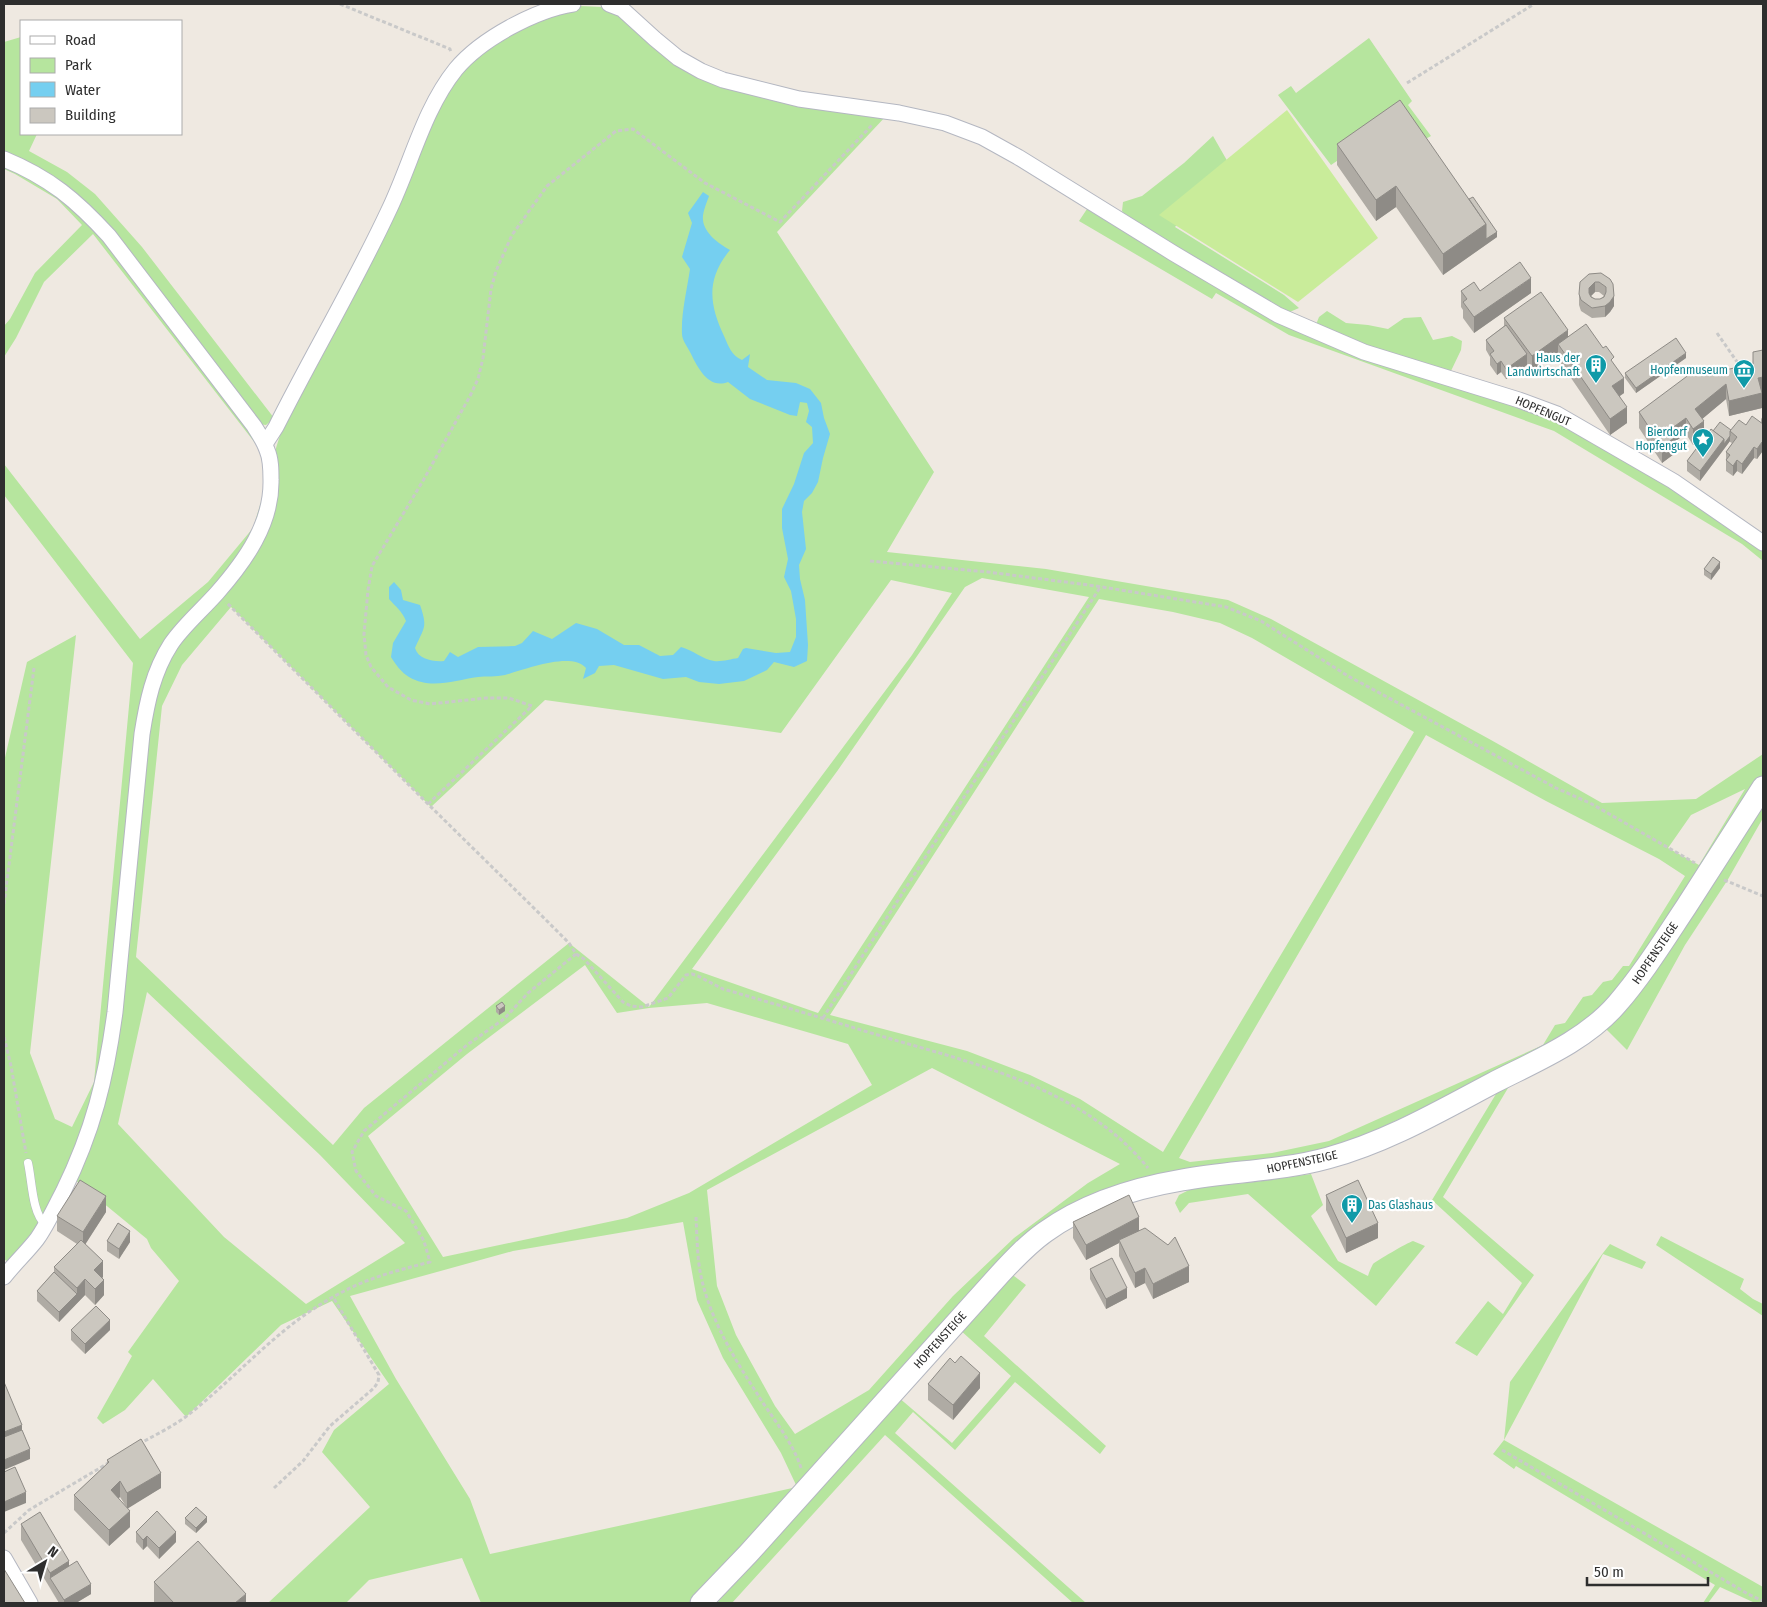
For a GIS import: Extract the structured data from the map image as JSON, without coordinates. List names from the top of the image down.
{
  "streets": {
    "street": ["HOPFENGUT", "HOPFENSTEIGE"]
  },
  "places": {
    "building": ["Haus der Landwirtschaft", "Das Glashaus"],
    "museum": ["Hopfenmuseum"],
    "place": ["Bierdorf Hopfengut"]
  },
  "legend": [
    "Road",
    "Park",
    "Water",
    "Building"
  ],
  "scale_bar": "50 m",
  "north": "top right"
}
